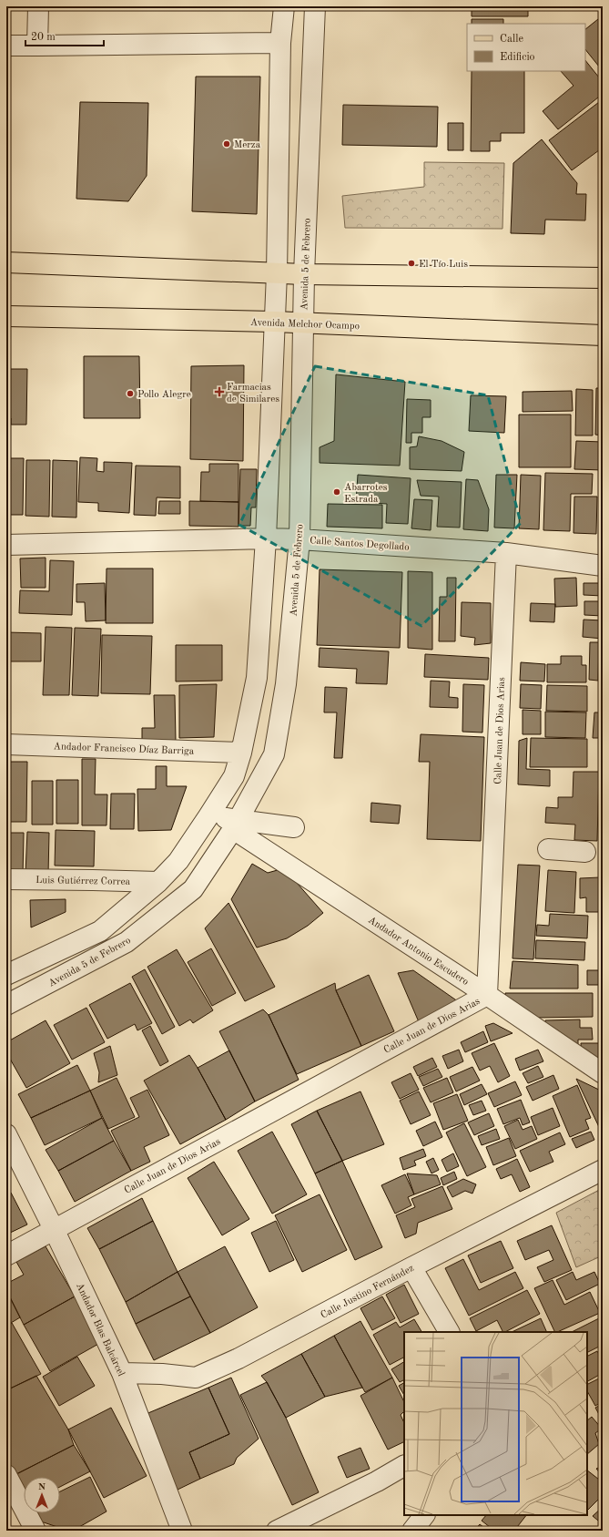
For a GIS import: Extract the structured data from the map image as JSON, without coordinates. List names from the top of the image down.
{
  "streets": {
    "main road": ["Avenida Melchor Ocampo"],
    "street": [
      "Avenida 5 de Febrero",
      "Calle Santos Degollado",
      "Calle Juan de Dios Arias",
      "Andador Francisco Díaz Barriga",
      "Luis Gutiérrez Correa",
      "Andador Antonio Escudero",
      "Calle Justino Fernández",
      "Andador Blas Balcárcel"
    ]
  },
  "crossings": [
    ["Avenida 5 de Febrero", "Avenida Melchor Ocampo"],
    ["Avenida 5 de Febrero", "Calle Santos Degollado"],
    ["Avenida 5 de Febrero", "Andador Francisco Díaz Barriga"],
    ["Avenida 5 de Febrero", "Luis Gutiérrez Correa"],
    ["Avenida 5 de Febrero", "Andador Antonio Escudero"],
    ["Calle Santos Degollado", "Calle Juan de Dios Arias"],
    ["Calle Juan de Dios Arias", "Andador Antonio Escudero"],
    ["Calle Juan de Dios Arias", "Andador Blas Balcárcel"],
    ["Calle Justino Fernández", "Andador Blas Balcárcel"]
  ],
  "places": {
    "other": [
      "Merza",
      "El Tío Luis",
      "Pollo Alegre",
      "Abarrotes Estrada"
    ],
    "health": ["Farmacias de Similares"]
  },
  "legend": ["Calle", "Edificio"],
  "scale_bar": "20 m",
  "north": "top"
}
